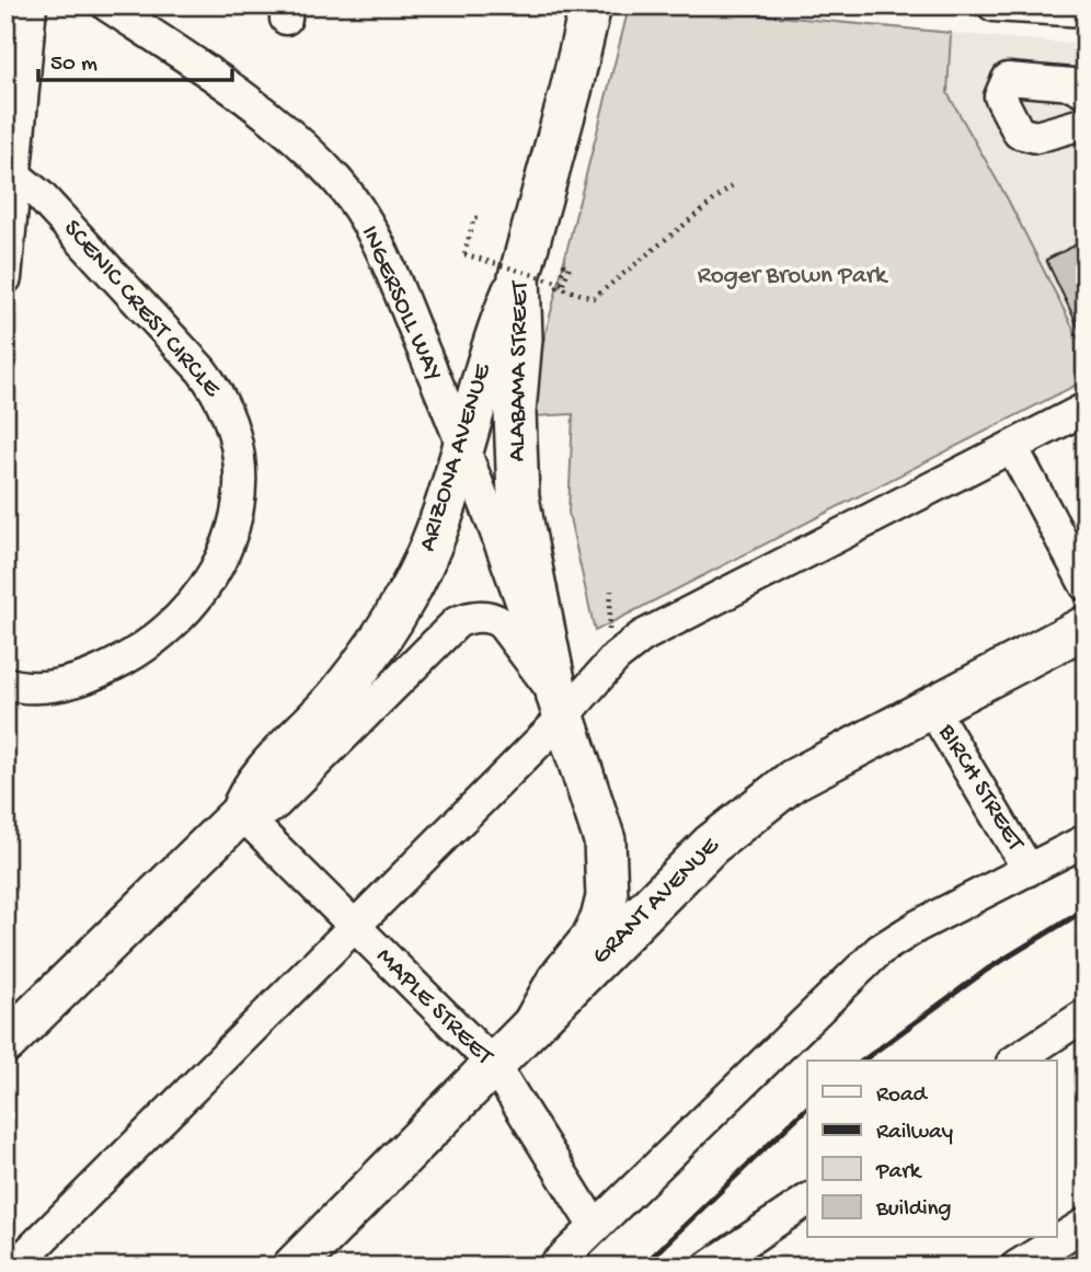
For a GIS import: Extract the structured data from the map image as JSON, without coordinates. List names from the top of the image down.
{
  "streets": {
    "main road": ["ALABAMA STREET", "ARIZONA AVENUE", "GRANT AVENUE"],
    "street": [
      "INGERSOLL WAY",
      "SCENIC CREST CIRCLE",
      "BIRCH STREET",
      "MAPLE STREET"
    ]
  },
  "crossings": [
    ["INGERSOLL WAY", "ALABAMA STREET"],
    ["INGERSOLL WAY", "ARIZONA AVENUE"],
    ["ALABAMA STREET", "ARIZONA AVENUE"],
    ["ALABAMA STREET", "GRANT AVENUE"],
    ["ARIZONA AVENUE", "MAPLE STREET"],
    ["BIRCH STREET", "GRANT AVENUE"],
    ["GRANT AVENUE", "MAPLE STREET"]
  ],
  "parks": ["Roger Brown Park"],
  "legend": [
    "Road",
    "Railway",
    "Park",
    "Building"
  ],
  "scale_bar": "50 m"
}
